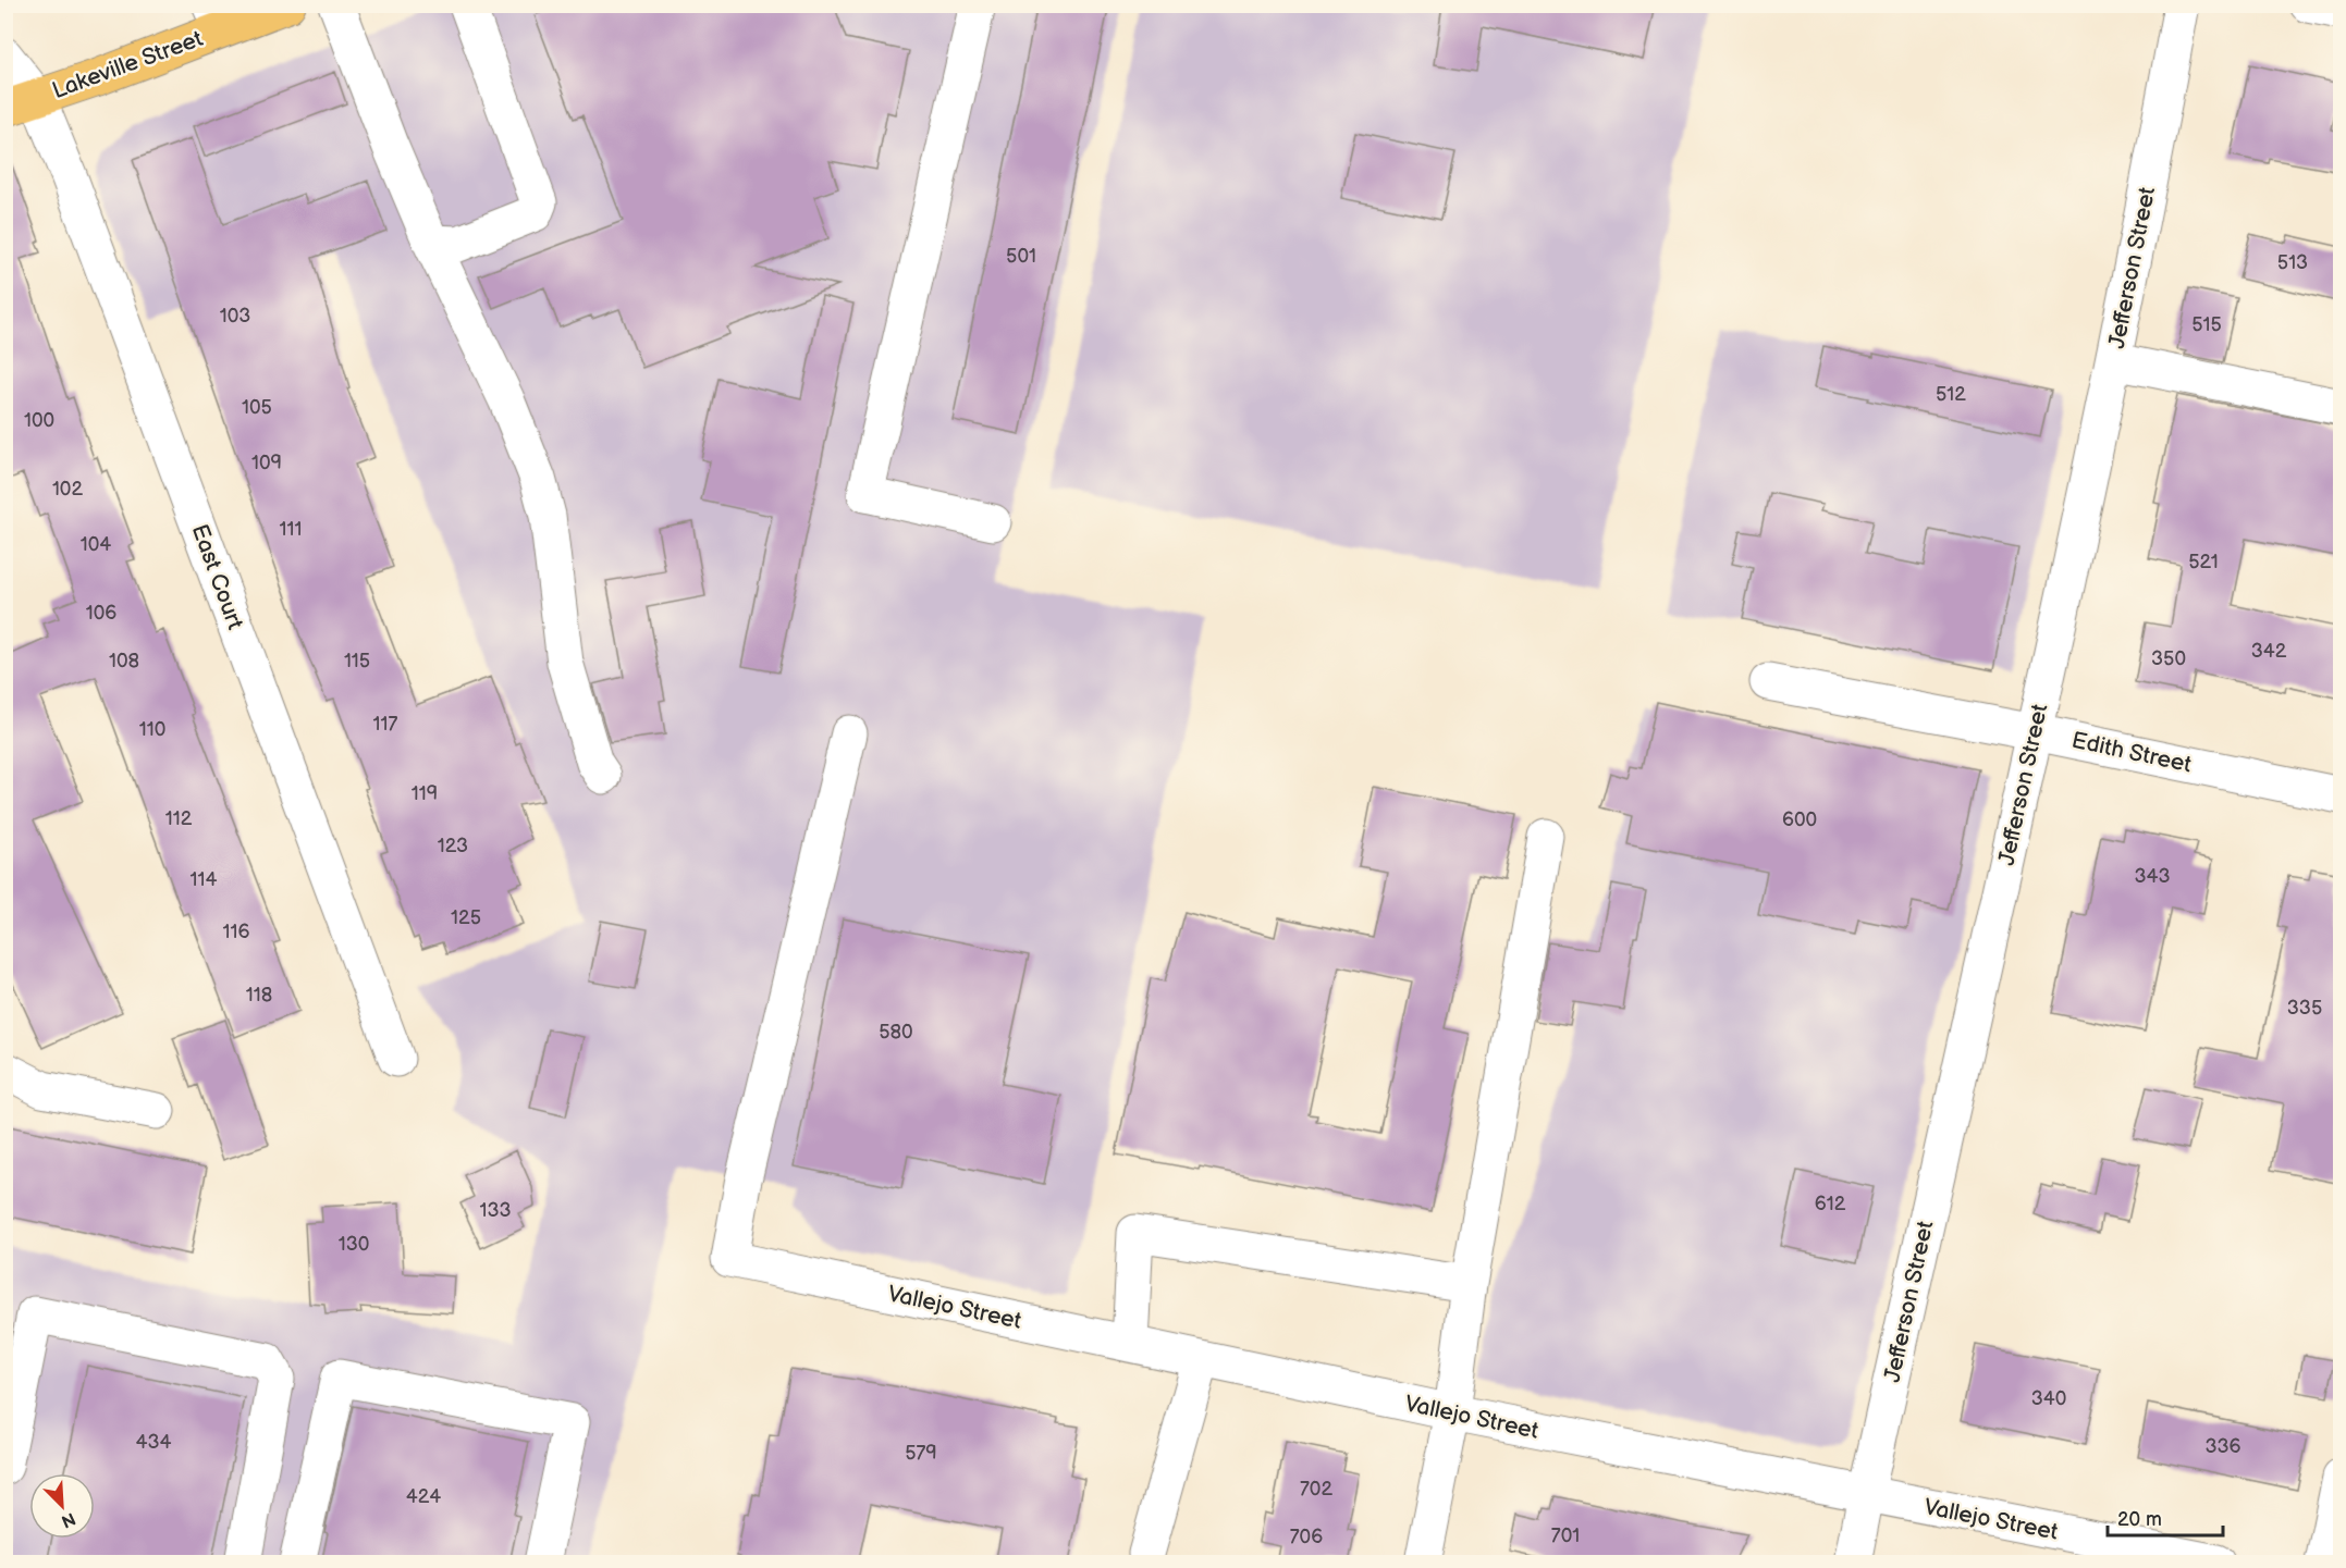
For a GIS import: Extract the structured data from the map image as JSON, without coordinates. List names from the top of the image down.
{
  "streets": {
    "main road": ["Lakeville Street"],
    "street": [
      "Jefferson Street",
      "East Court",
      "Edith Street",
      "Vallejo Street"
    ]
  },
  "crossings": [
    ["Lakeville Street", "East Court"],
    ["Jefferson Street", "Edith Street"],
    ["Jefferson Street", "Vallejo Street"]
  ],
  "house_numbers": [
    "501",
    "513",
    "103",
    "515",
    "512",
    "105",
    "100",
    "109",
    "102",
    "111",
    "104",
    "521",
    "106",
    "342",
    "350",
    "108",
    "115",
    "117",
    "110",
    "119",
    "112",
    "600",
    "123",
    "343",
    "114",
    "125",
    "116",
    "118",
    "335",
    "580",
    "612",
    "133",
    "130",
    "340",
    "434",
    "336",
    "579",
    "702",
    "424",
    "701",
    "706"
  ],
  "scale_bar": "20 m",
  "north": "bottom right"
}
